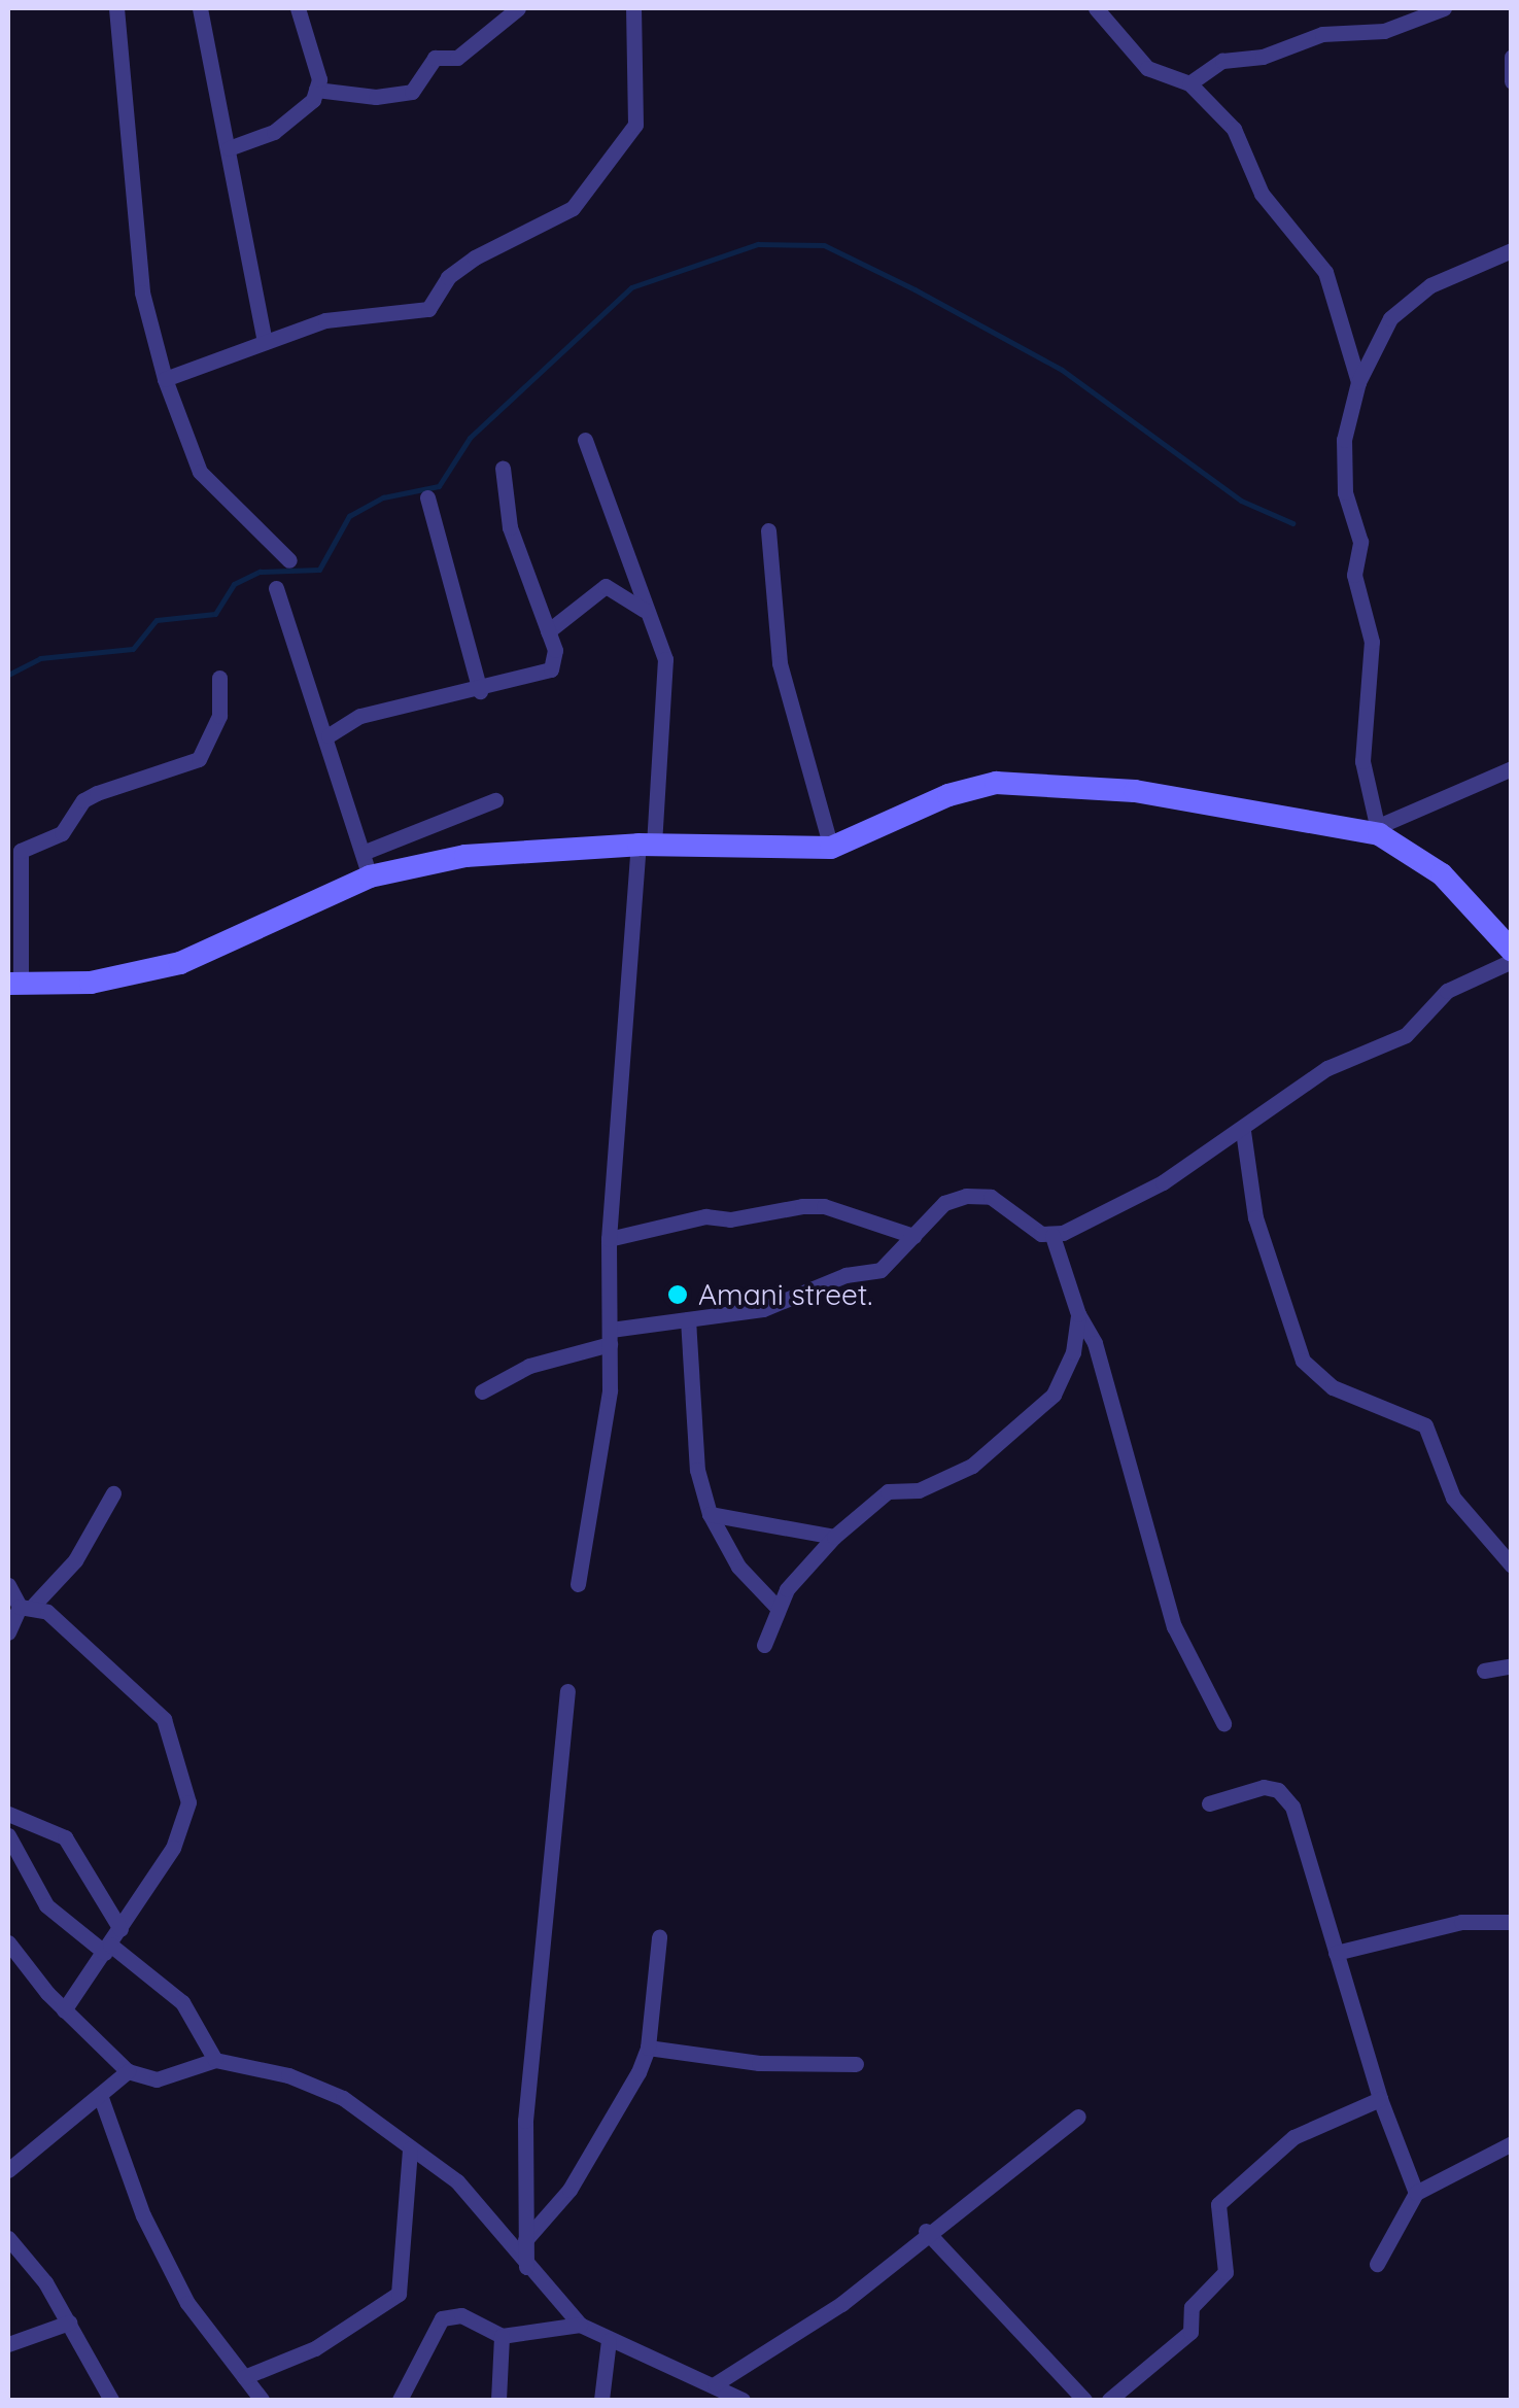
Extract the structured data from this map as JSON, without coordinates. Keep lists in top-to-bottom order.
{
  "places": ["Amani street."]
}
